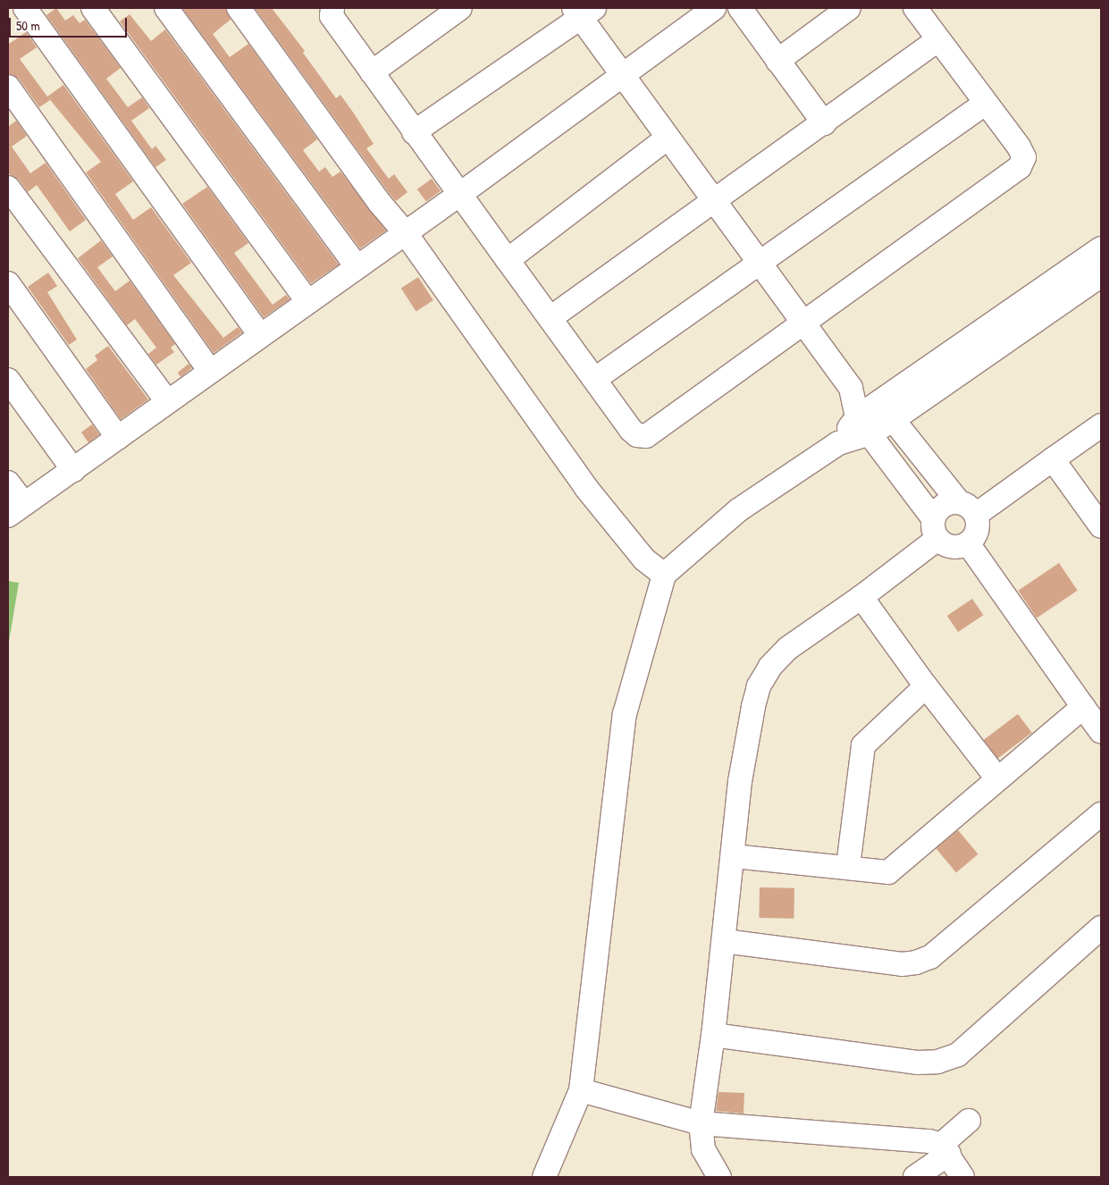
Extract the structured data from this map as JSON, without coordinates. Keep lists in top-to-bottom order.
{
  "scale_bar": "50 m"
}
